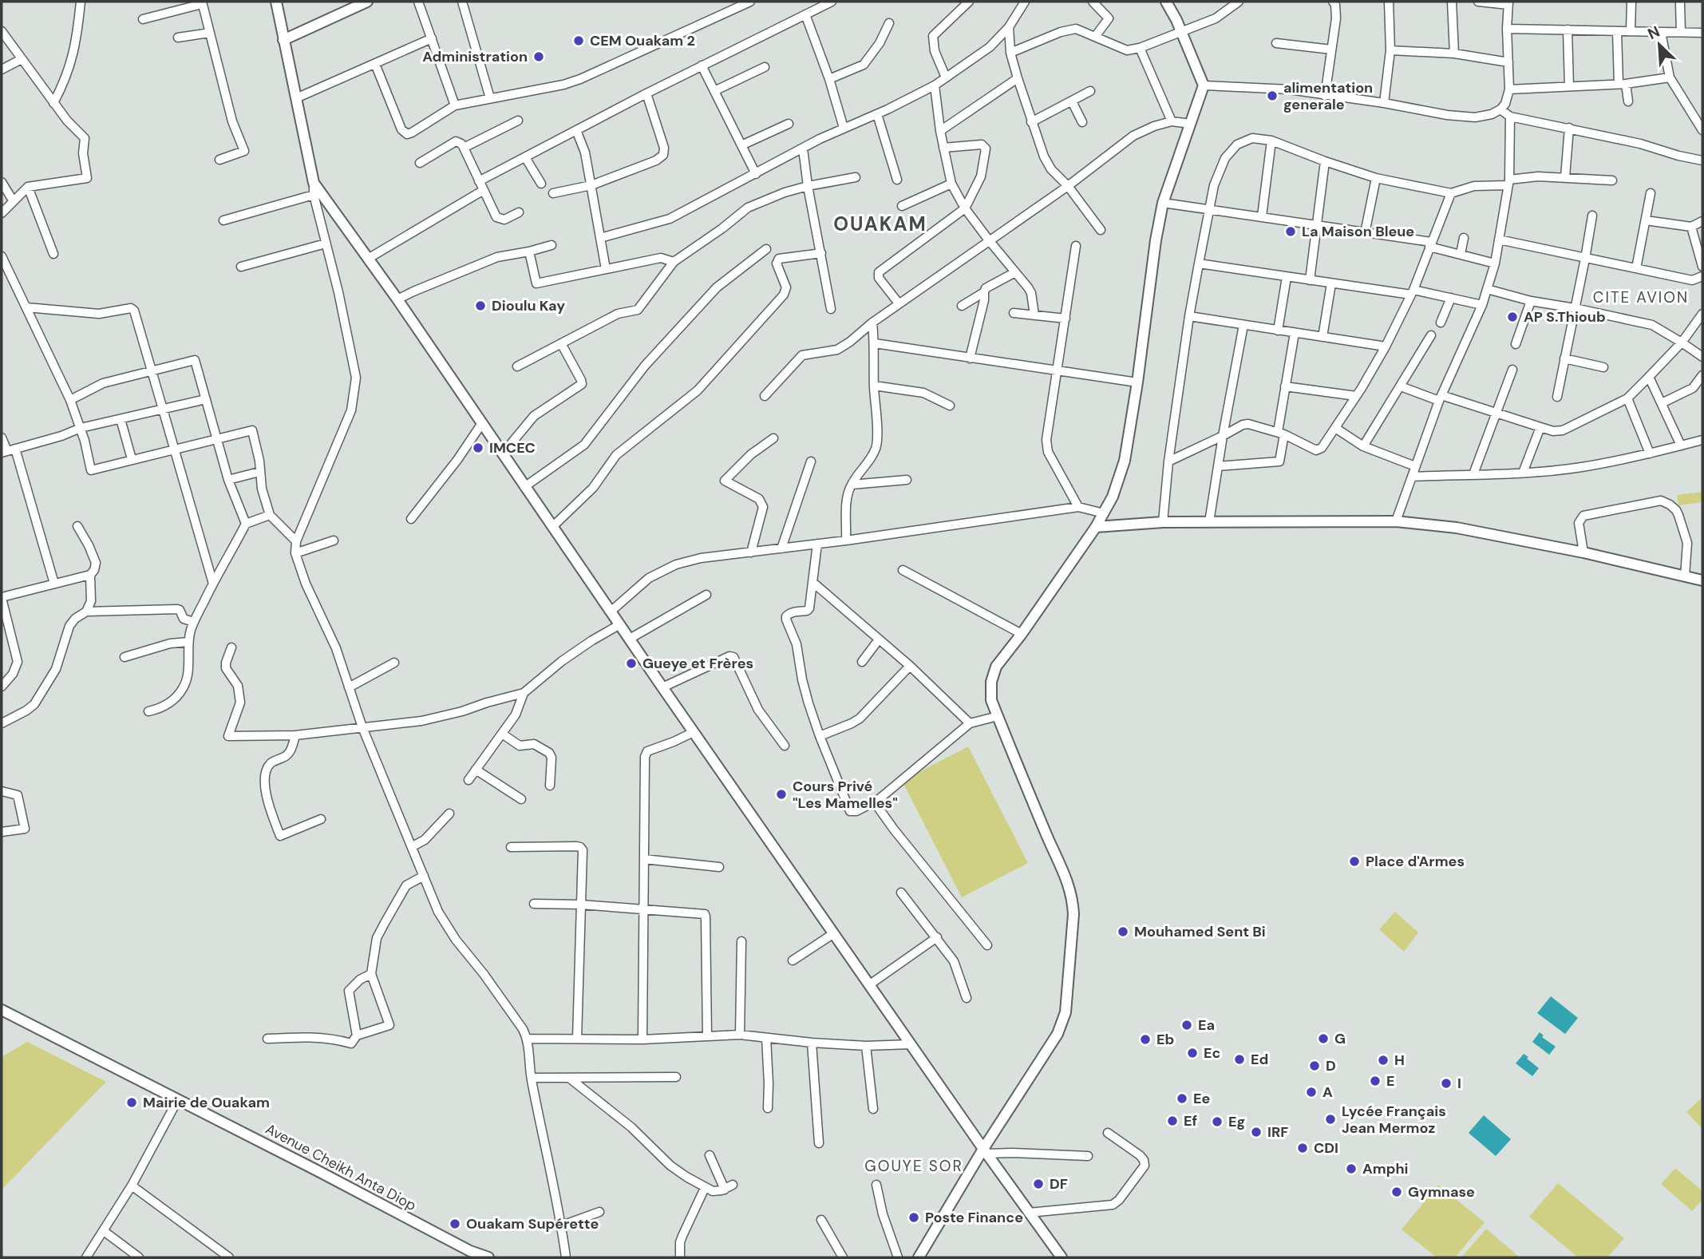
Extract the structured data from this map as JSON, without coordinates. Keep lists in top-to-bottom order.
{
  "streets": {
    "street": ["Avenue Cheikh Anta Diop"]
  },
  "districts": ["OUAKAM", "CITE AVION", "GOUYE SOR"],
  "places": [
    "CEM Ouakam 2",
    "Administration",
    "alimentation generale",
    "La Maison Bleue",
    "Dioulu Kay",
    "AP S.Thioub",
    "IMCEC",
    "Gueye et Frères",
    "Cours Privé \"Les Mamelles\"",
    "Place d'Armes",
    "Mouhamed Sent Bi",
    "Ea",
    "G",
    "Eb",
    "Ec",
    "Ed",
    "H",
    "D",
    "E",
    "I",
    "A",
    "Ee",
    "Mairie de Ouakam",
    "Lycée Français Jean Mermoz",
    "Ef",
    "Eg",
    "IRF",
    "CDI",
    "Amphi",
    "DF",
    "Gymnase",
    "Poste Finance",
    "Ouakam Supérette"
  ],
  "north": "top left"
}
